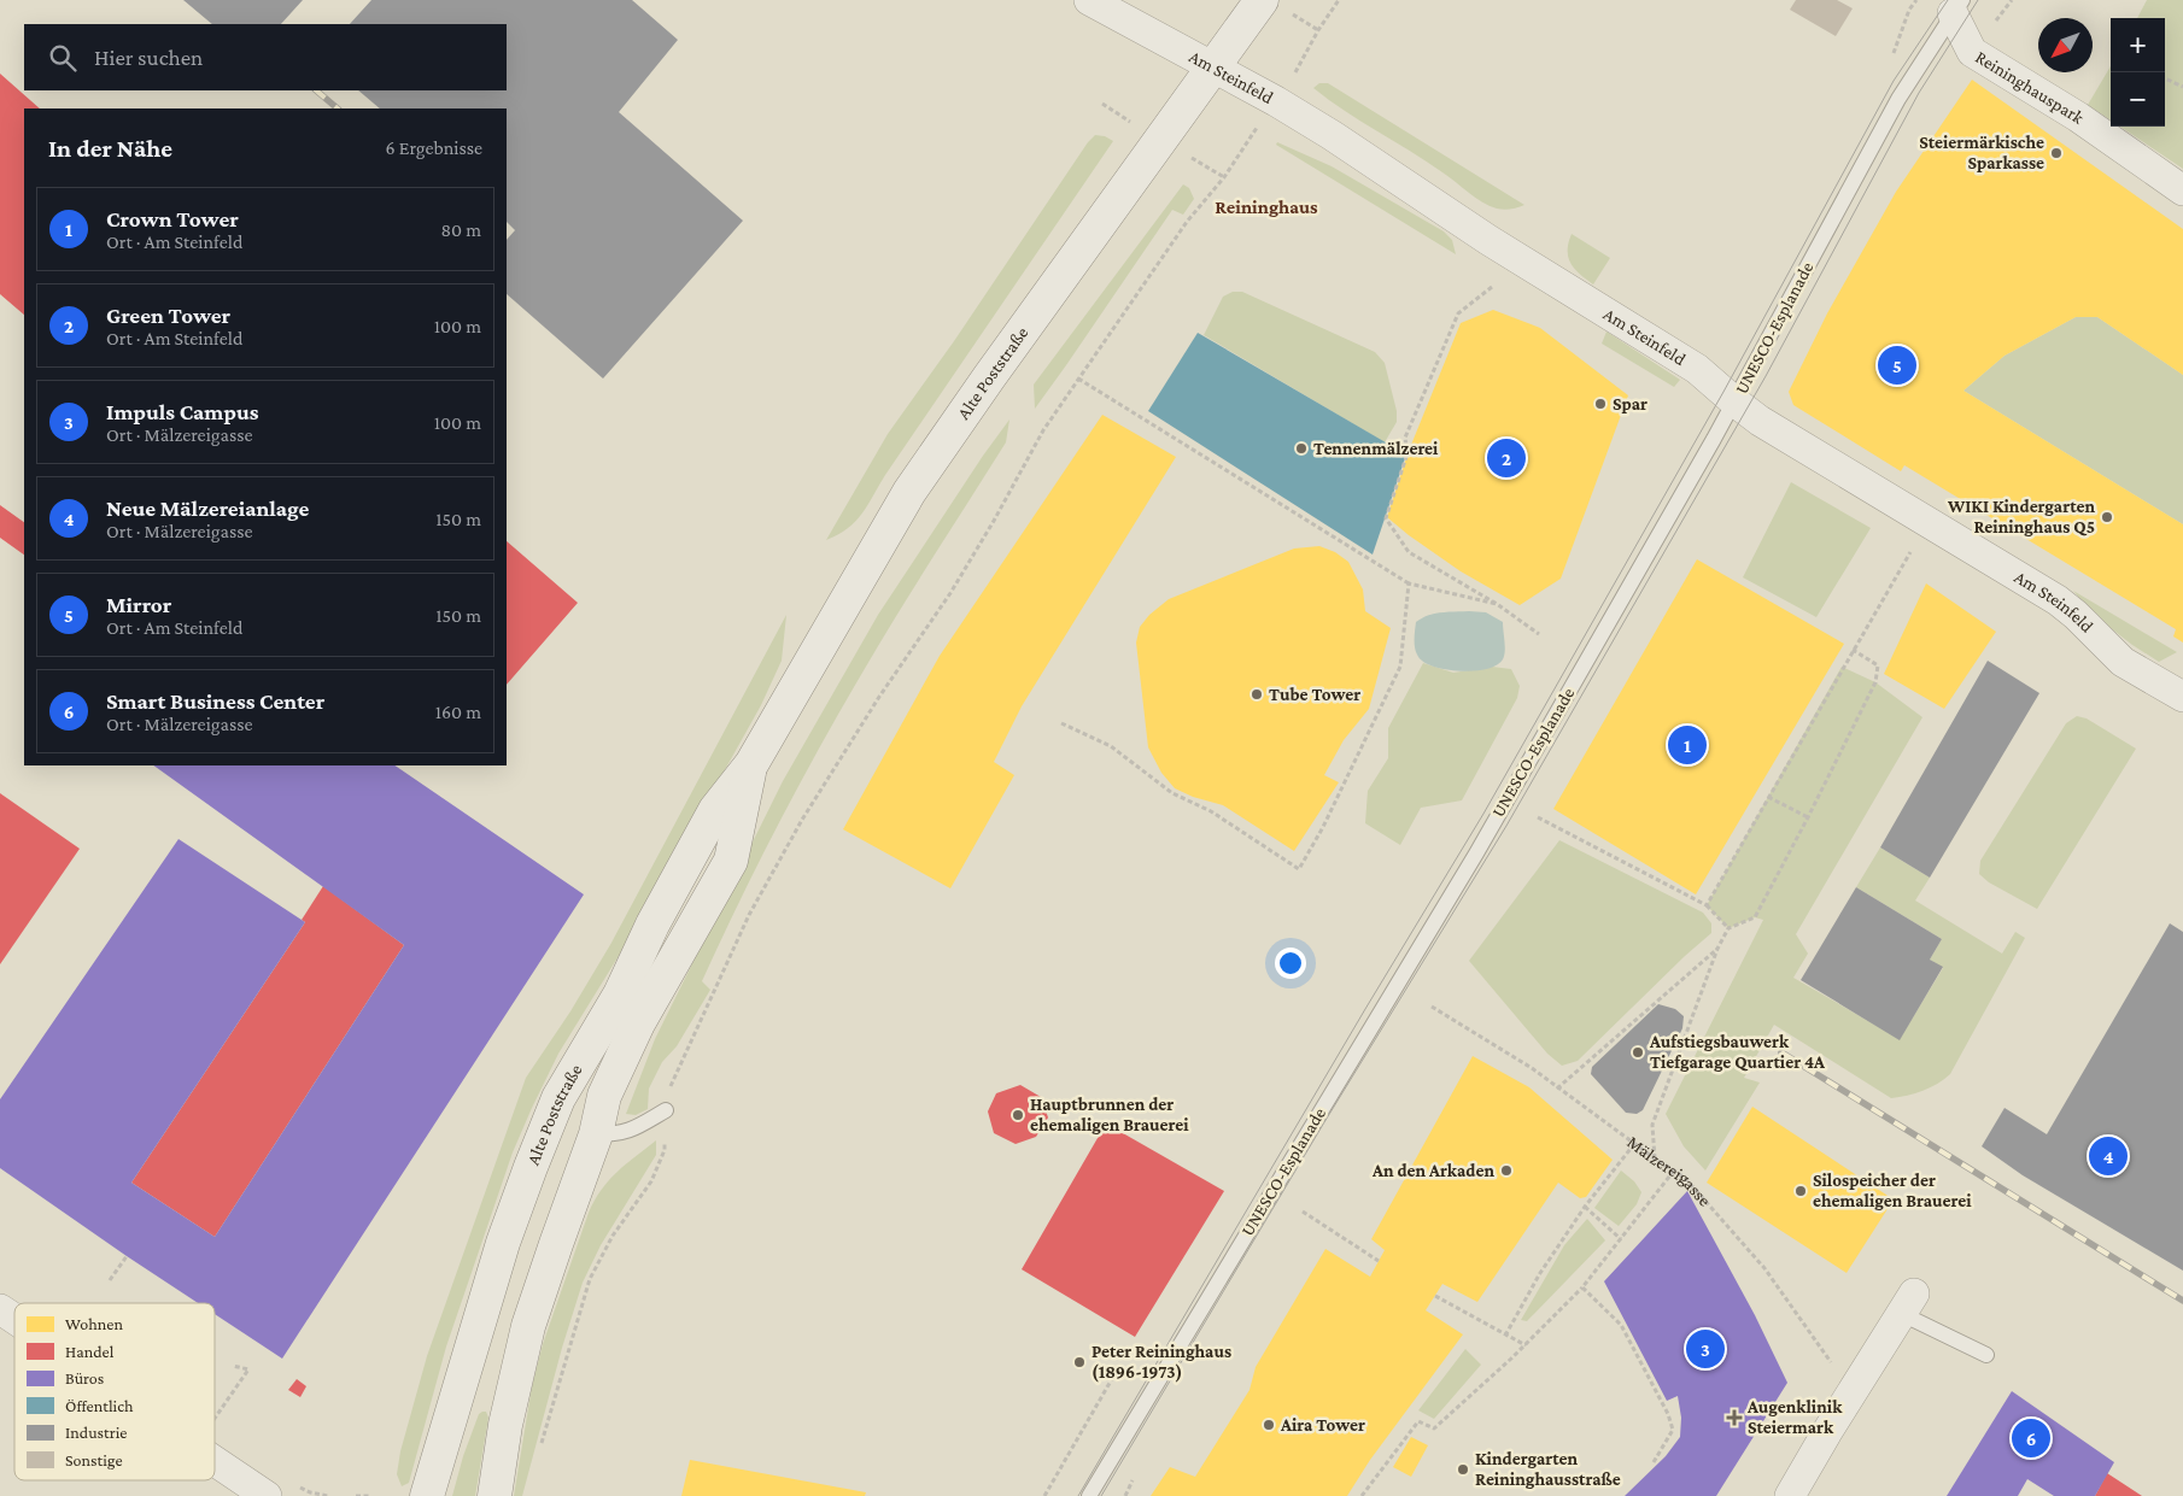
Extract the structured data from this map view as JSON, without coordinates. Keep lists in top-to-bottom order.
{
  "streets": {
    "main road": ["Alte Poststraße"],
    "street": ["Am Steinfeld", "Reininghauspark"],
    "lane": ["UNESCO-Esplanade"],
    "path": ["Mälzereigasse"]
  },
  "crossings": [
    ["Am Steinfeld", "UNESCO-Esplanade"],
    ["Am Steinfeld", "Alte Poststraße"],
    ["Reininghauspark", "UNESCO-Esplanade"]
  ],
  "districts": ["Reininghaus"],
  "places": {
    "other": [
      "Steiermärkische Sparkasse",
      "Spar",
      "Tennenmälzerei",
      "WIKI Kindergarten Reininghaus Q5",
      "Tube Tower",
      "Aufstiegsbauwerk Tiefgarage Quartier 4A",
      "Hauptbrunnen der ehemaligen Brauerei",
      "An den Arkaden",
      "Silospeicher der ehemaligen Brauerei",
      "Peter Reininghaus (1896-1973)",
      "Aira Tower",
      "Kindergarten Reininghausstraße"
    ],
    "health": ["Augenklinik Steiermark"]
  },
  "legend": [
    "Wohnen",
    "Handel",
    "Büros",
    "Öffentlich",
    "Industrie",
    "Sonstige"
  ],
  "north": "bottom left",
  "page": {
    "map_buttons": ["+", "−"],
    "search": "Hier suchen",
    "heading": ["In der Nähe", "6 Ergebnisse"],
    "list": [
      {
        "mark": "1",
        "name": "Crown Tower",
        "note": "Ort · Am Steinfeld",
        "value": "80 m"
      },
      {
        "mark": "2",
        "name": "Green Tower",
        "note": "Ort · Am Steinfeld",
        "value": "100 m"
      },
      {
        "mark": "3",
        "name": "Impuls Campus",
        "note": "Ort · Mälzereigasse",
        "value": "100 m"
      },
      {
        "mark": "4",
        "name": "Neue Mälzereianlage",
        "note": "Ort · Mälzereigasse",
        "value": "150 m"
      },
      {
        "mark": "5",
        "name": "Mirror",
        "note": "Ort · Am Steinfeld",
        "value": "150 m"
      },
      {
        "mark": "6",
        "name": "Smart Business Center",
        "note": "Ort · Mälzereigasse",
        "value": "160 m"
      }
    ],
    "pins": [
      "5",
      "2",
      "1",
      "4",
      "3",
      "6"
    ]
  }
}
